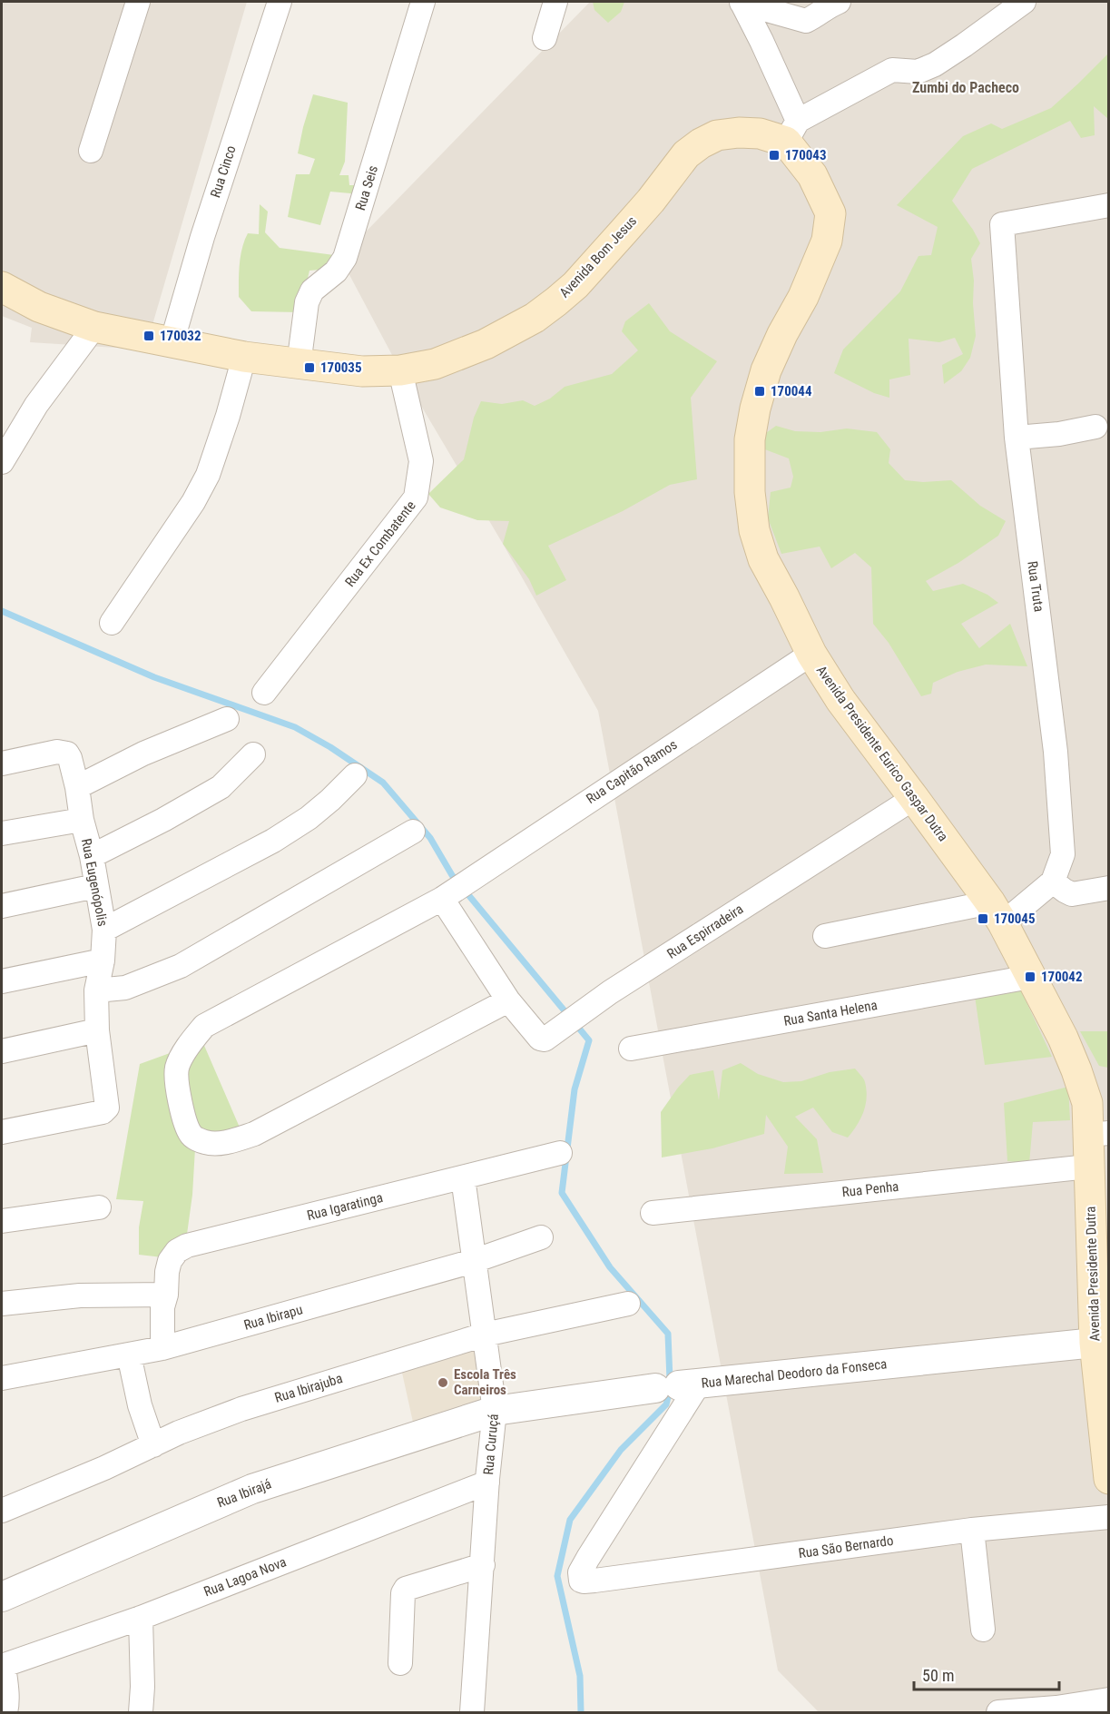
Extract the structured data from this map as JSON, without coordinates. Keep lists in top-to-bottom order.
{
  "streets": {
    "main road": ["Avenida Bom Jesus", "Avenida Presidente Eurico Gaspar Dutra", "Avenida Presidente Dutra"],
    "street": [
      "Rua Cinco",
      "Rua Seis",
      "Rua Ex Combatente",
      "Rua Truta",
      "Rua Capitão Ramos",
      "Rua Eugenópolis",
      "Rua Espirradeira",
      "Rua Santa Helena",
      "Rua Penha",
      "Rua Igaratinga",
      "Rua Ibirapu",
      "Rua Marechal Deodoro da Fonseca",
      "Rua Ibirajuba",
      "Rua Curuçá",
      "Rua Ibirajá",
      "Rua São Bernardo",
      "Rua Lagoa Nova"
    ]
  },
  "crossings": [
    ["Rua Cinco", "Avenida Bom Jesus"],
    ["Rua Seis", "Avenida Bom Jesus"],
    ["Avenida Bom Jesus", "Rua Ex Combatente"],
    ["Avenida Bom Jesus", "Avenida Presidente Eurico Gaspar Dutra"],
    ["Rua Truta", "Avenida Presidente Eurico Gaspar Dutra"],
    ["Avenida Presidente Eurico Gaspar Dutra", "Rua Capitão Ramos"],
    ["Avenida Presidente Eurico Gaspar Dutra", "Rua Espirradeira"],
    ["Avenida Presidente Eurico Gaspar Dutra", "Rua Santa Helena"],
    ["Avenida Presidente Eurico Gaspar Dutra", "Rua Penha"],
    ["Avenida Presidente Eurico Gaspar Dutra", "Avenida Presidente Dutra"],
    ["Rua Capitão Ramos", "Rua Espirradeira"],
    ["Rua Penha", "Avenida Presidente Dutra"],
    ["Rua Igaratinga", "Rua Ibirapu"],
    ["Rua Igaratinga", "Rua Curuçá"],
    ["Avenida Presidente Dutra", "Rua Marechal Deodoro da Fonseca"],
    ["Rua Ibirapu", "Rua Curuçá"],
    ["Rua Marechal Deodoro da Fonseca", "Rua Curuçá"],
    ["Rua Marechal Deodoro da Fonseca", "Rua Ibirajá"],
    ["Rua Marechal Deodoro da Fonseca", "Rua São Bernardo"],
    ["Rua Ibirajuba", "Rua Curuçá"],
    ["Rua Curuçá", "Rua Ibirajá"],
    ["Rua Curuçá", "Rua Lagoa Nova"]
  ],
  "districts": ["Zumbi do Pacheco"],
  "places": {
    "transit": [
      "170043",
      "170032",
      "170035",
      "170044",
      "170045",
      "170042"
    ],
    "other": ["Escola Três Carneiros"]
  },
  "scale_bar": "50 m"
}
